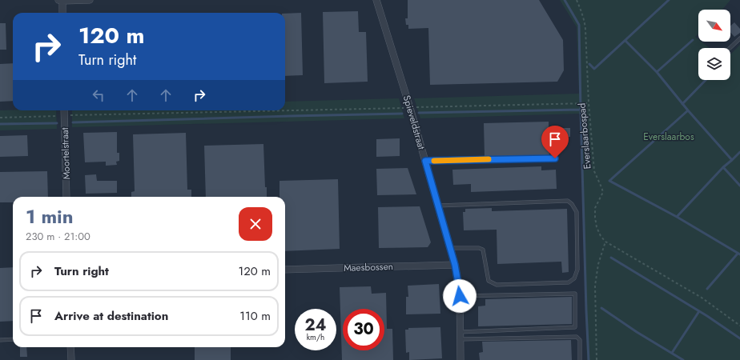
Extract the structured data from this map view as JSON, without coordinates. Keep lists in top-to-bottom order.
{
  "streets": {
    "street": ["Spieveldstraat", "Moortelstraat", "Maesbossen"],
    "path": ["Everslaarbospad"]
  },
  "crossings": [
    ["Spieveldstraat", "Maesbossen"]
  ],
  "parks": ["Everslaarbos"],
  "north": "bottom right",
  "page": {
    "turn": ["120 m", "Turn right"],
    "heading": ["1 min", "230 m · 21:00"],
    "list": [
      {
        "name": "Turn right",
        "value": "120 m"
      },
      {
        "name": "Arrive at destination",
        "value": "110 m"
      }
    ],
    "speed": "24 km/h",
    "limit": "30"
  }
}
